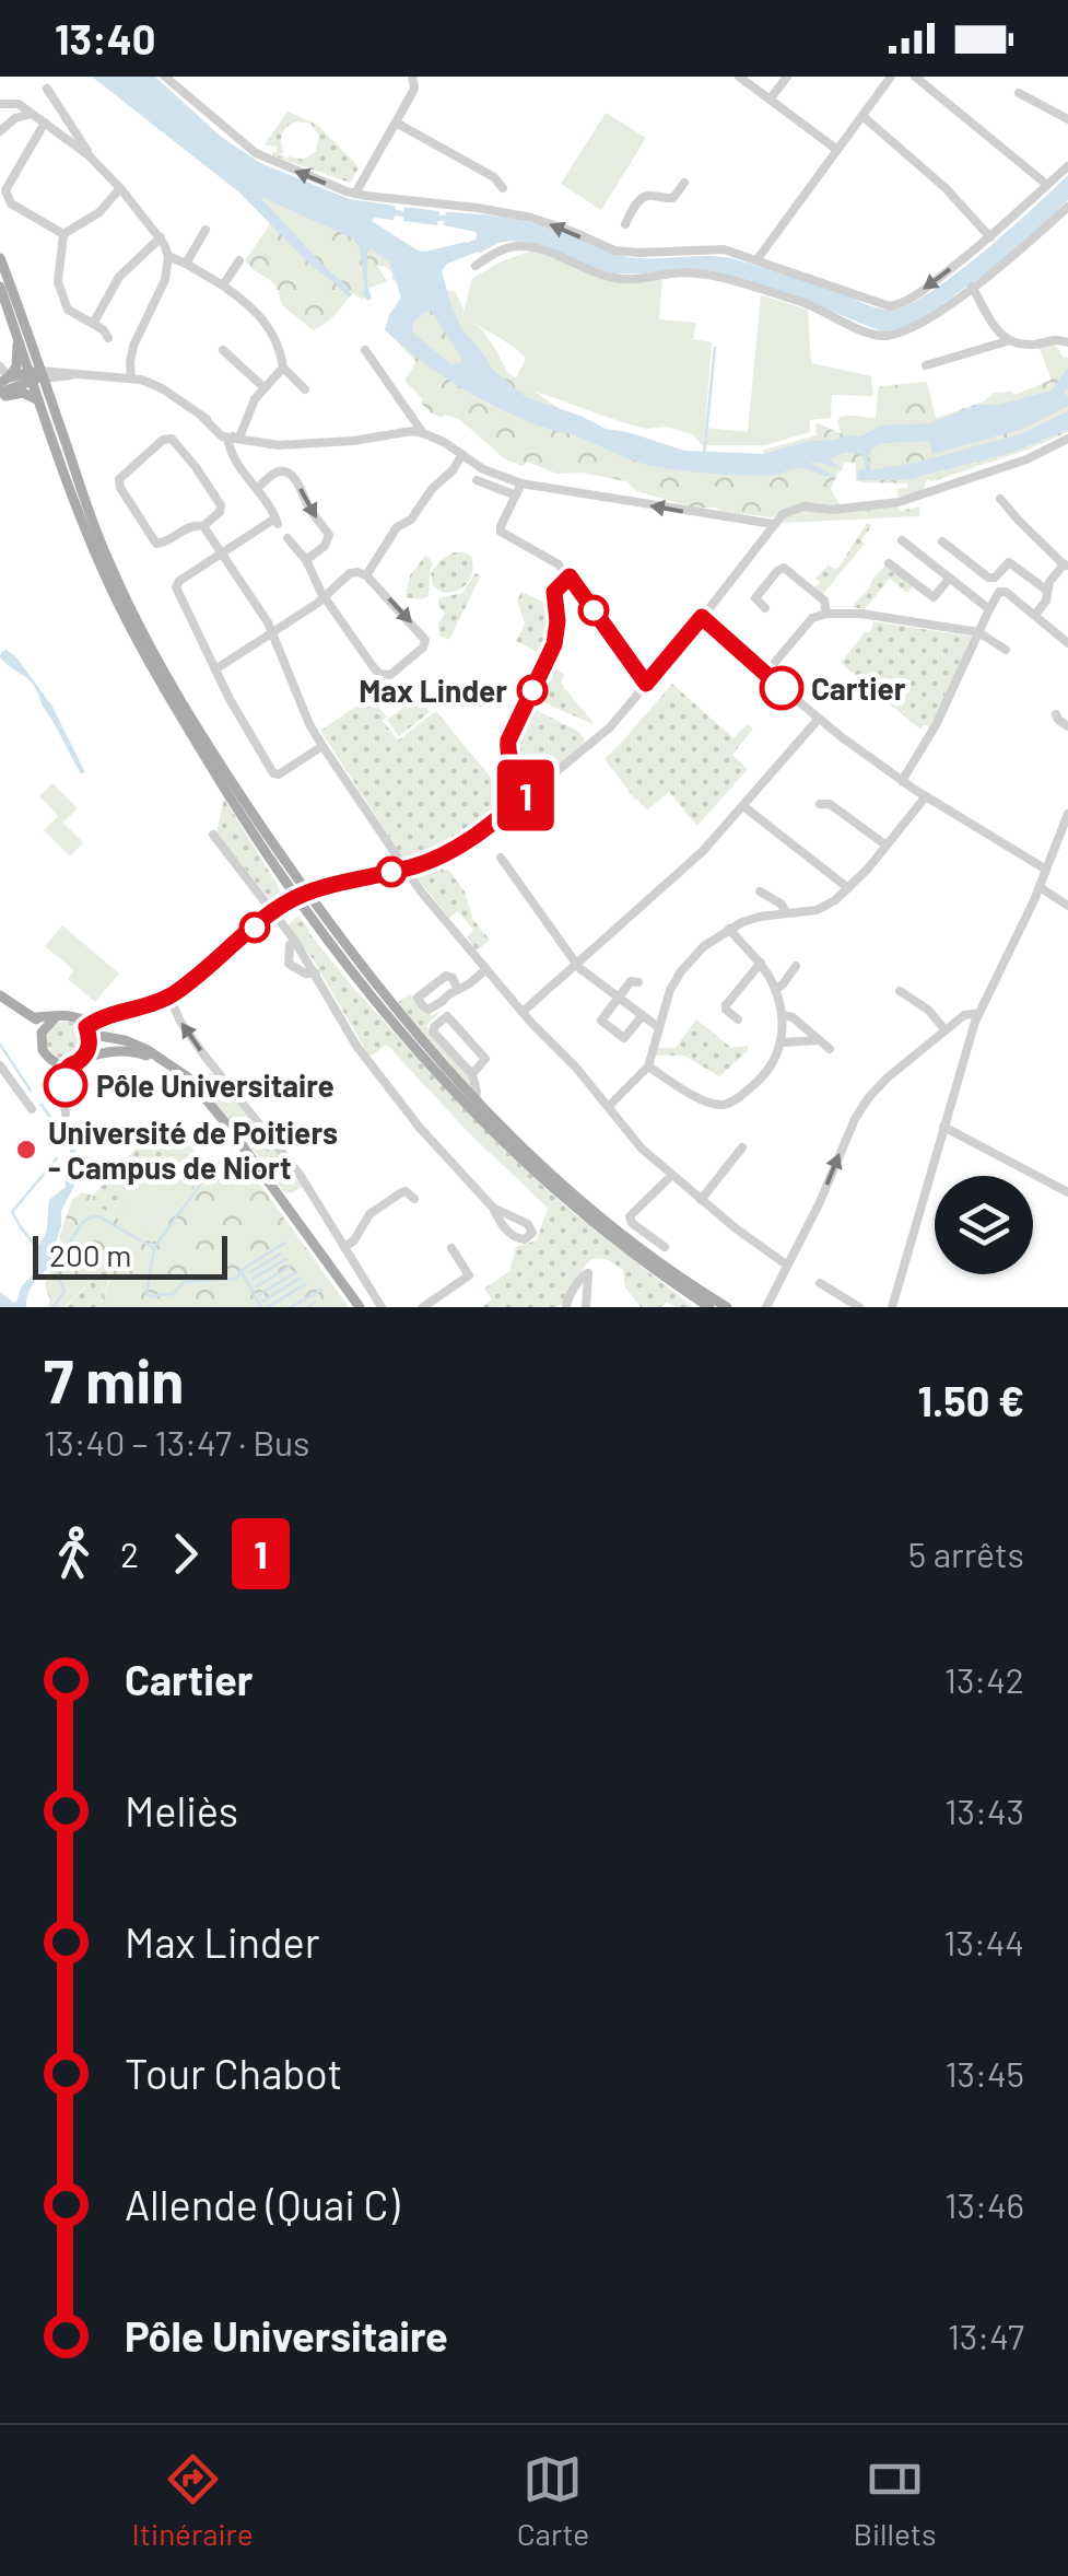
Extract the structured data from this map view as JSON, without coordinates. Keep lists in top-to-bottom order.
{
  "places": [
    "Cartier",
    "Max Linder",
    "Pôle Universitaire",
    "Université de Poitiers - Campus de Niort"
  ],
  "lines": ["bus line 1"],
  "scale_bar": "200 m",
  "page": {
    "status": "13:40",
    "on_map": "1",
    "scale": "200 m",
    "heading": ["7 min", "13:40 – 13:47 · Bus", "1.50 €"],
    "legs": ["2", "1", "5 arrêts"],
    "list": [
      {
        "name": "Cartier",
        "value": "13:42"
      },
      {
        "name": "Meliès",
        "value": "13:43"
      },
      {
        "name": "Max Linder",
        "value": "13:44"
      },
      {
        "name": "Tour Chabot",
        "value": "13:45"
      },
      {
        "name": "Allende (Quai C)",
        "value": "13:46"
      },
      {
        "name": "Pôle Universitaire",
        "value": "13:47"
      }
    ],
    "tabs": ["Itinéraire", "Carte", "Billets"]
  }
}
